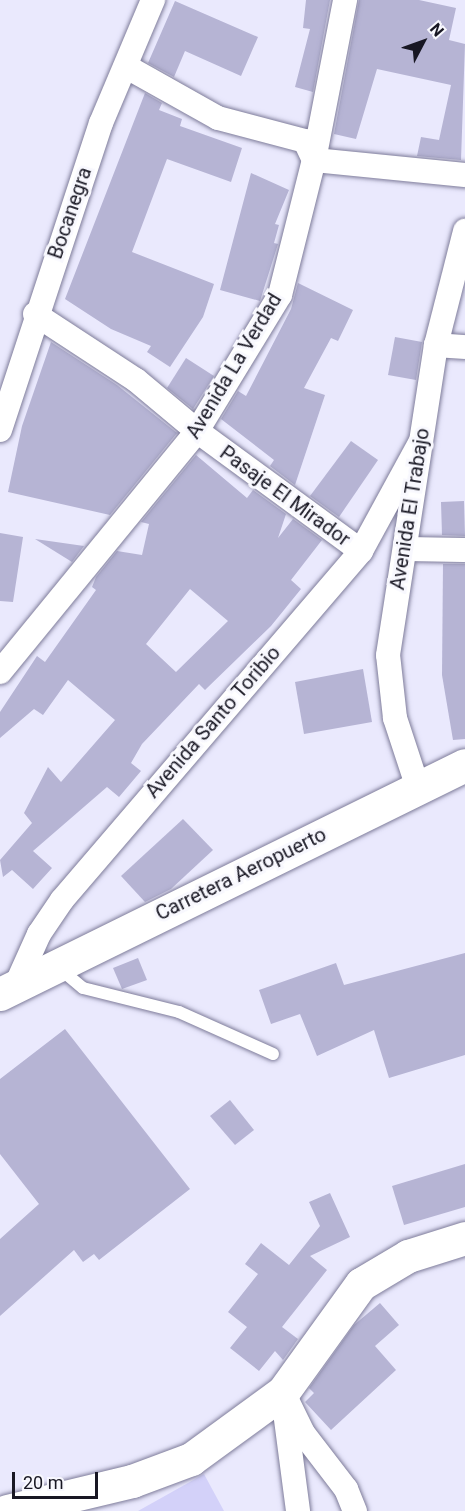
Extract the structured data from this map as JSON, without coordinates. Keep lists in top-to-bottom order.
{
  "streets": {
    "main road": ["Carretera Aeropuerto"],
    "street": [
      "Bocanegra",
      "Avenida La Verdad",
      "Pasaje El Mirador",
      "Avenida El Trabajo",
      "Avenida Santo Toribio"
    ]
  },
  "crossings": [
    ["Bocanegra", "Pasaje El Mirador"],
    ["Avenida La Verdad", "Pasaje El Mirador"],
    ["Pasaje El Mirador", "Avenida Santo Toribio"],
    ["Avenida El Trabajo", "Avenida Santo Toribio"],
    ["Avenida El Trabajo", "Carretera Aeropuerto"],
    ["Avenida Santo Toribio", "Carretera Aeropuerto"]
  ],
  "scale_bar": "20 m",
  "north": "top right"
}
